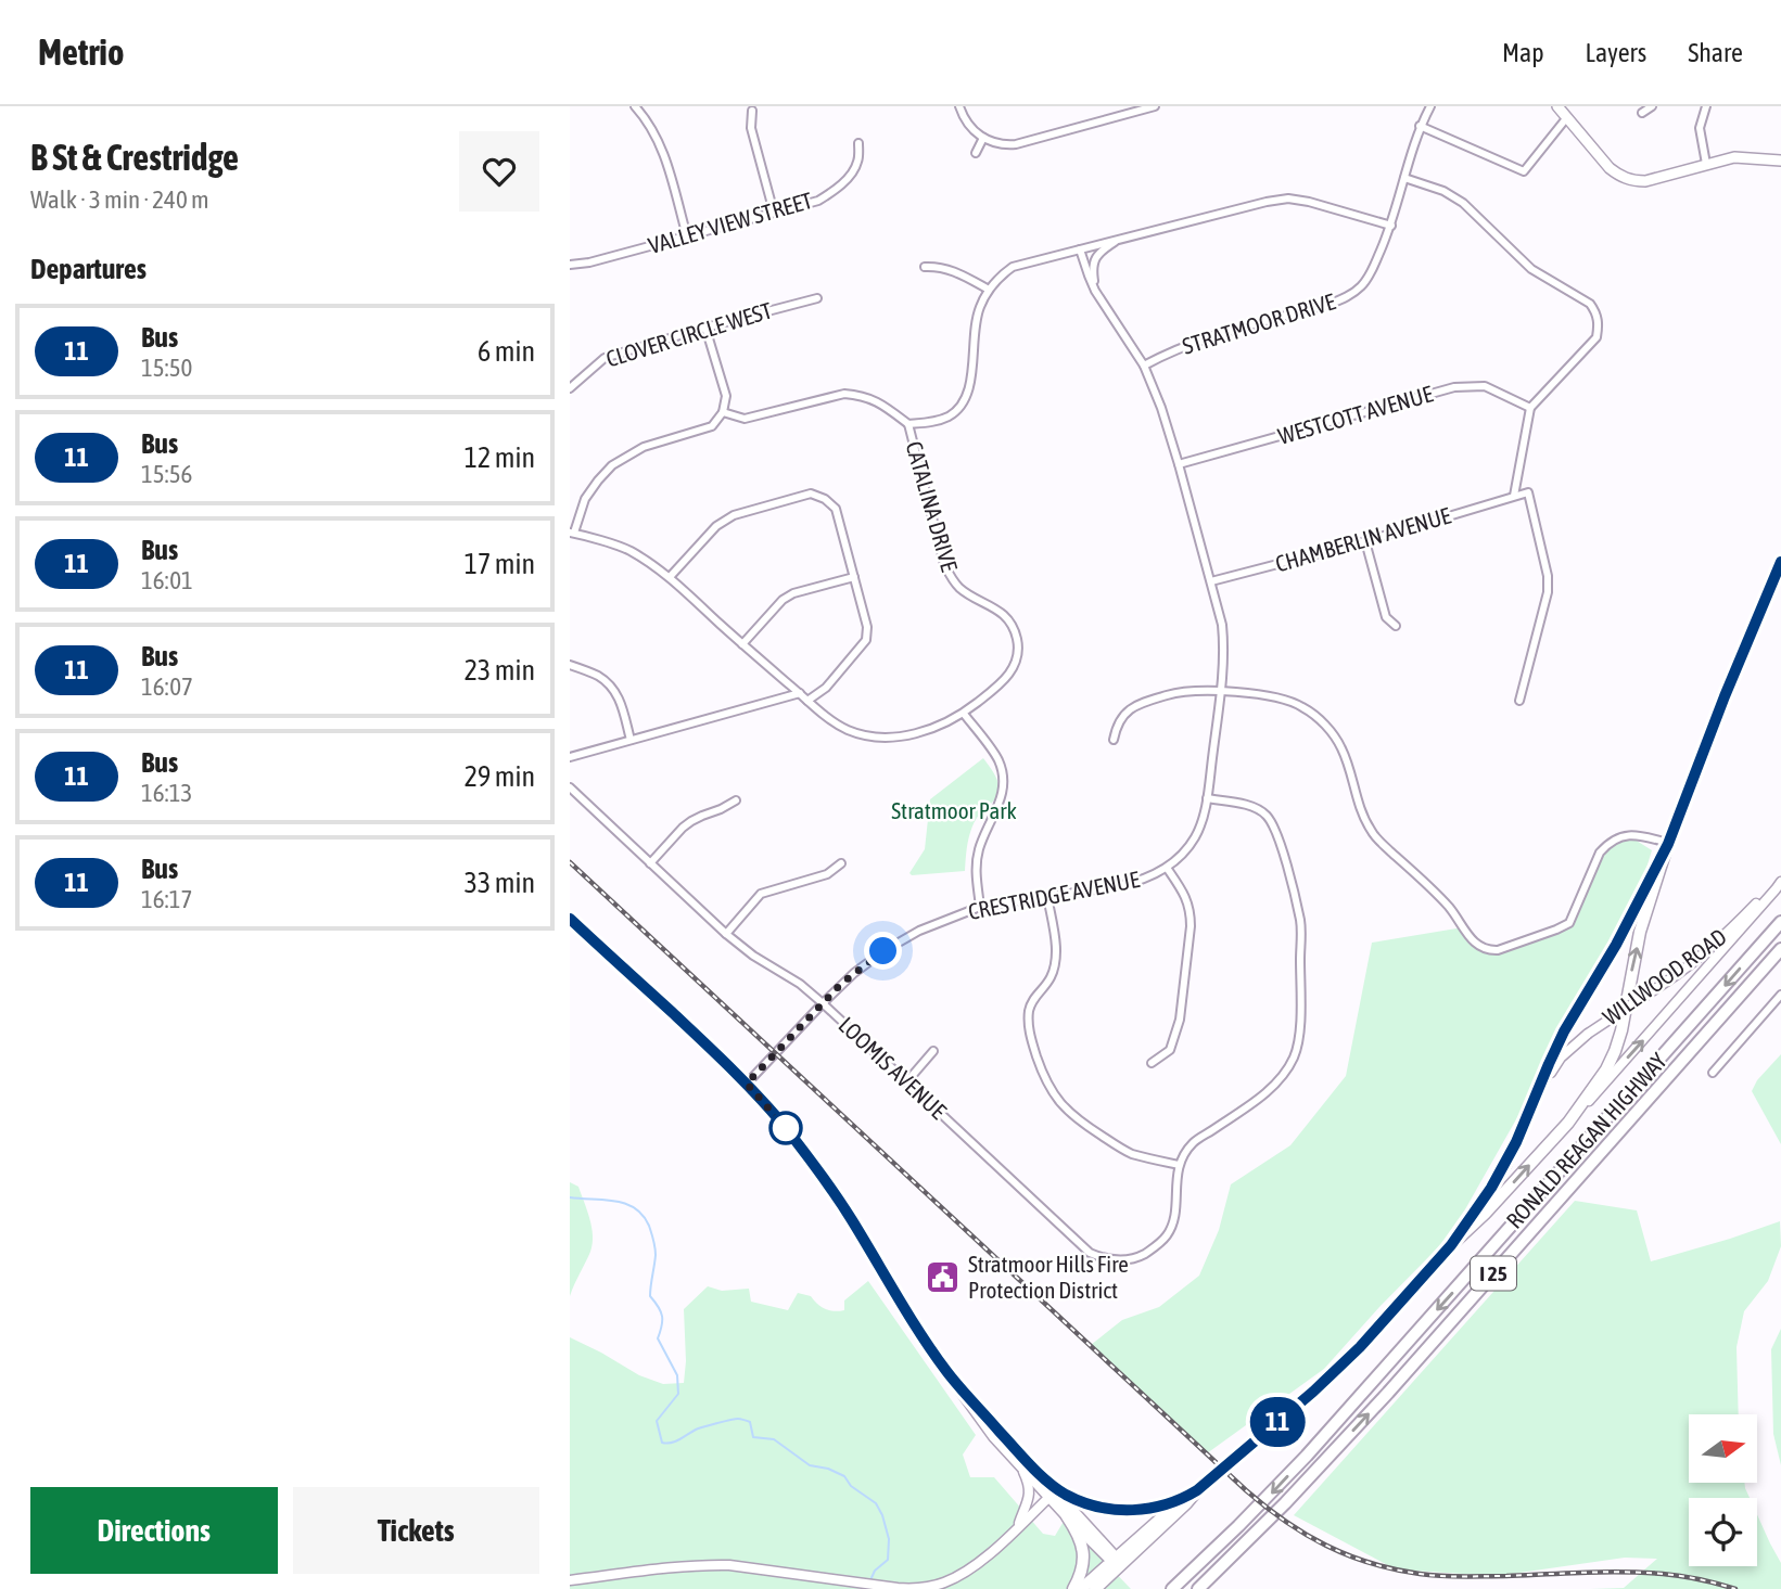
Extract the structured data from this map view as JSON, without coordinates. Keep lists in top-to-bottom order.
{
  "streets": {
    "highway": ["RONALD REAGAN HIGHWAY", "I 25"],
    "street": [
      "VALLEY VIEW STREET",
      "STRATMOOR DRIVE",
      "CLOVER CIRCLE WEST",
      "WESTCOTT AVENUE",
      "CATALINA DRIVE",
      "CHAMBERLIN AVENUE",
      "CRESTRIDGE AVENUE",
      "WILLWOOD ROAD",
      "LOOMIS AVENUE"
    ]
  },
  "crossings": [
    ["STRATMOOR DRIVE", "CRESTRIDGE AVENUE"],
    ["WESTCOTT AVENUE", "CRESTRIDGE AVENUE"],
    ["CATALINA DRIVE", "CRESTRIDGE AVENUE"],
    ["CHAMBERLIN AVENUE", "CRESTRIDGE AVENUE"],
    ["CRESTRIDGE AVENUE", "LOOMIS AVENUE"]
  ],
  "parks": ["Stratmoor Park"],
  "places": {
    "public building": ["Stratmoor Hills Fire Protection District"]
  },
  "lines": ["bus line 11"],
  "north": "right",
  "page": {
    "header": "Metrio",
    "nav": ["Map", "Layers", "Share"],
    "heading": [
      ["B St & Crestridge", "Walk · 3 min · 240 m"],
      "Departures"
    ],
    "on_map": "11",
    "list": [
      {
        "mark": "11",
        "name": "Bus",
        "note": "15:50",
        "value": "6 min"
      },
      {
        "mark": "11",
        "name": "Bus",
        "note": "15:56",
        "value": "12 min"
      },
      {
        "mark": "11",
        "name": "Bus",
        "note": "16:01",
        "value": "17 min"
      },
      {
        "mark": "11",
        "name": "Bus",
        "note": "16:07",
        "value": "23 min"
      },
      {
        "mark": "11",
        "name": "Bus",
        "note": "16:13",
        "value": "29 min"
      },
      {
        "mark": "11",
        "name": "Bus",
        "note": "16:17",
        "value": "33 min"
      }
    ],
    "buttons": ["Directions", "Tickets"]
  }
}
